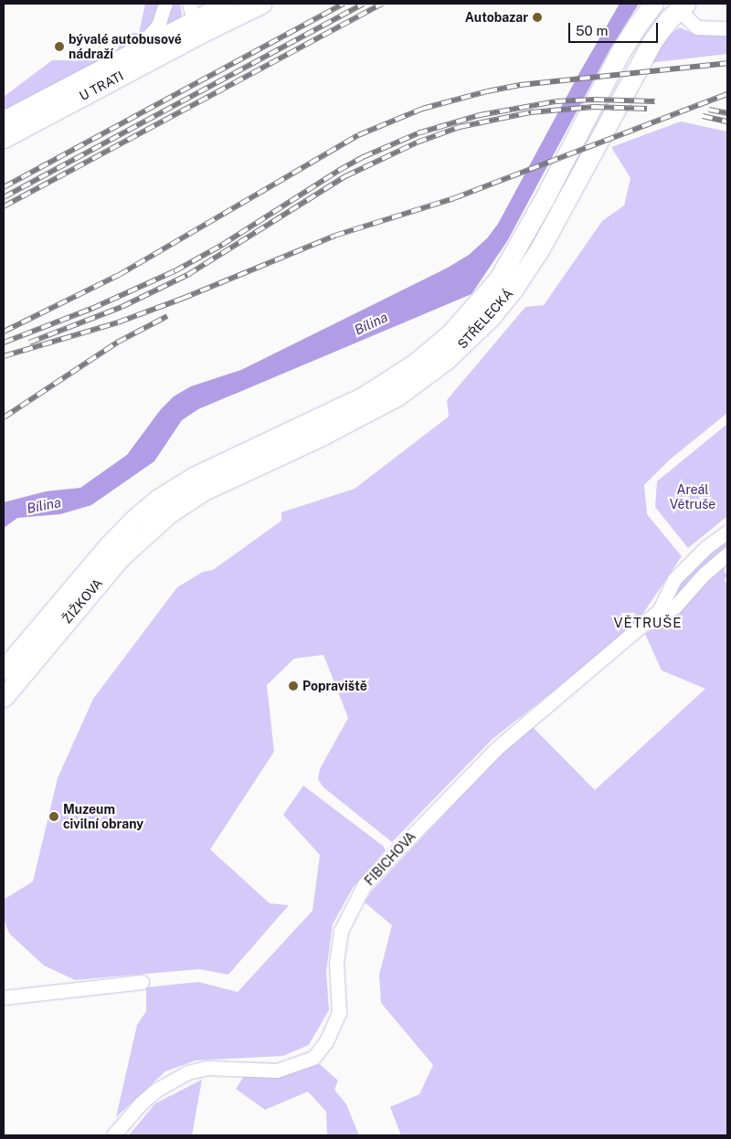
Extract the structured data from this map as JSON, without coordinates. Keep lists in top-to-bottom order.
{
  "streets": {
    "main road": ["U TRATI", "STŘELECKÁ", "ŽIŽKOVA"],
    "street": ["FIBICHOVA"]
  },
  "crossings": [
    ["STŘELECKÁ", "ŽIŽKOVA"]
  ],
  "districts": ["VĚTRUŠE"],
  "water": ["Bílina"],
  "parks": ["Areál Větruše"],
  "places": [
    "Autobazar",
    "bývalé autobusové nádraží",
    "Popraviště",
    "Muzeum civilní obrany"
  ],
  "scale_bar": "50 m"
}
